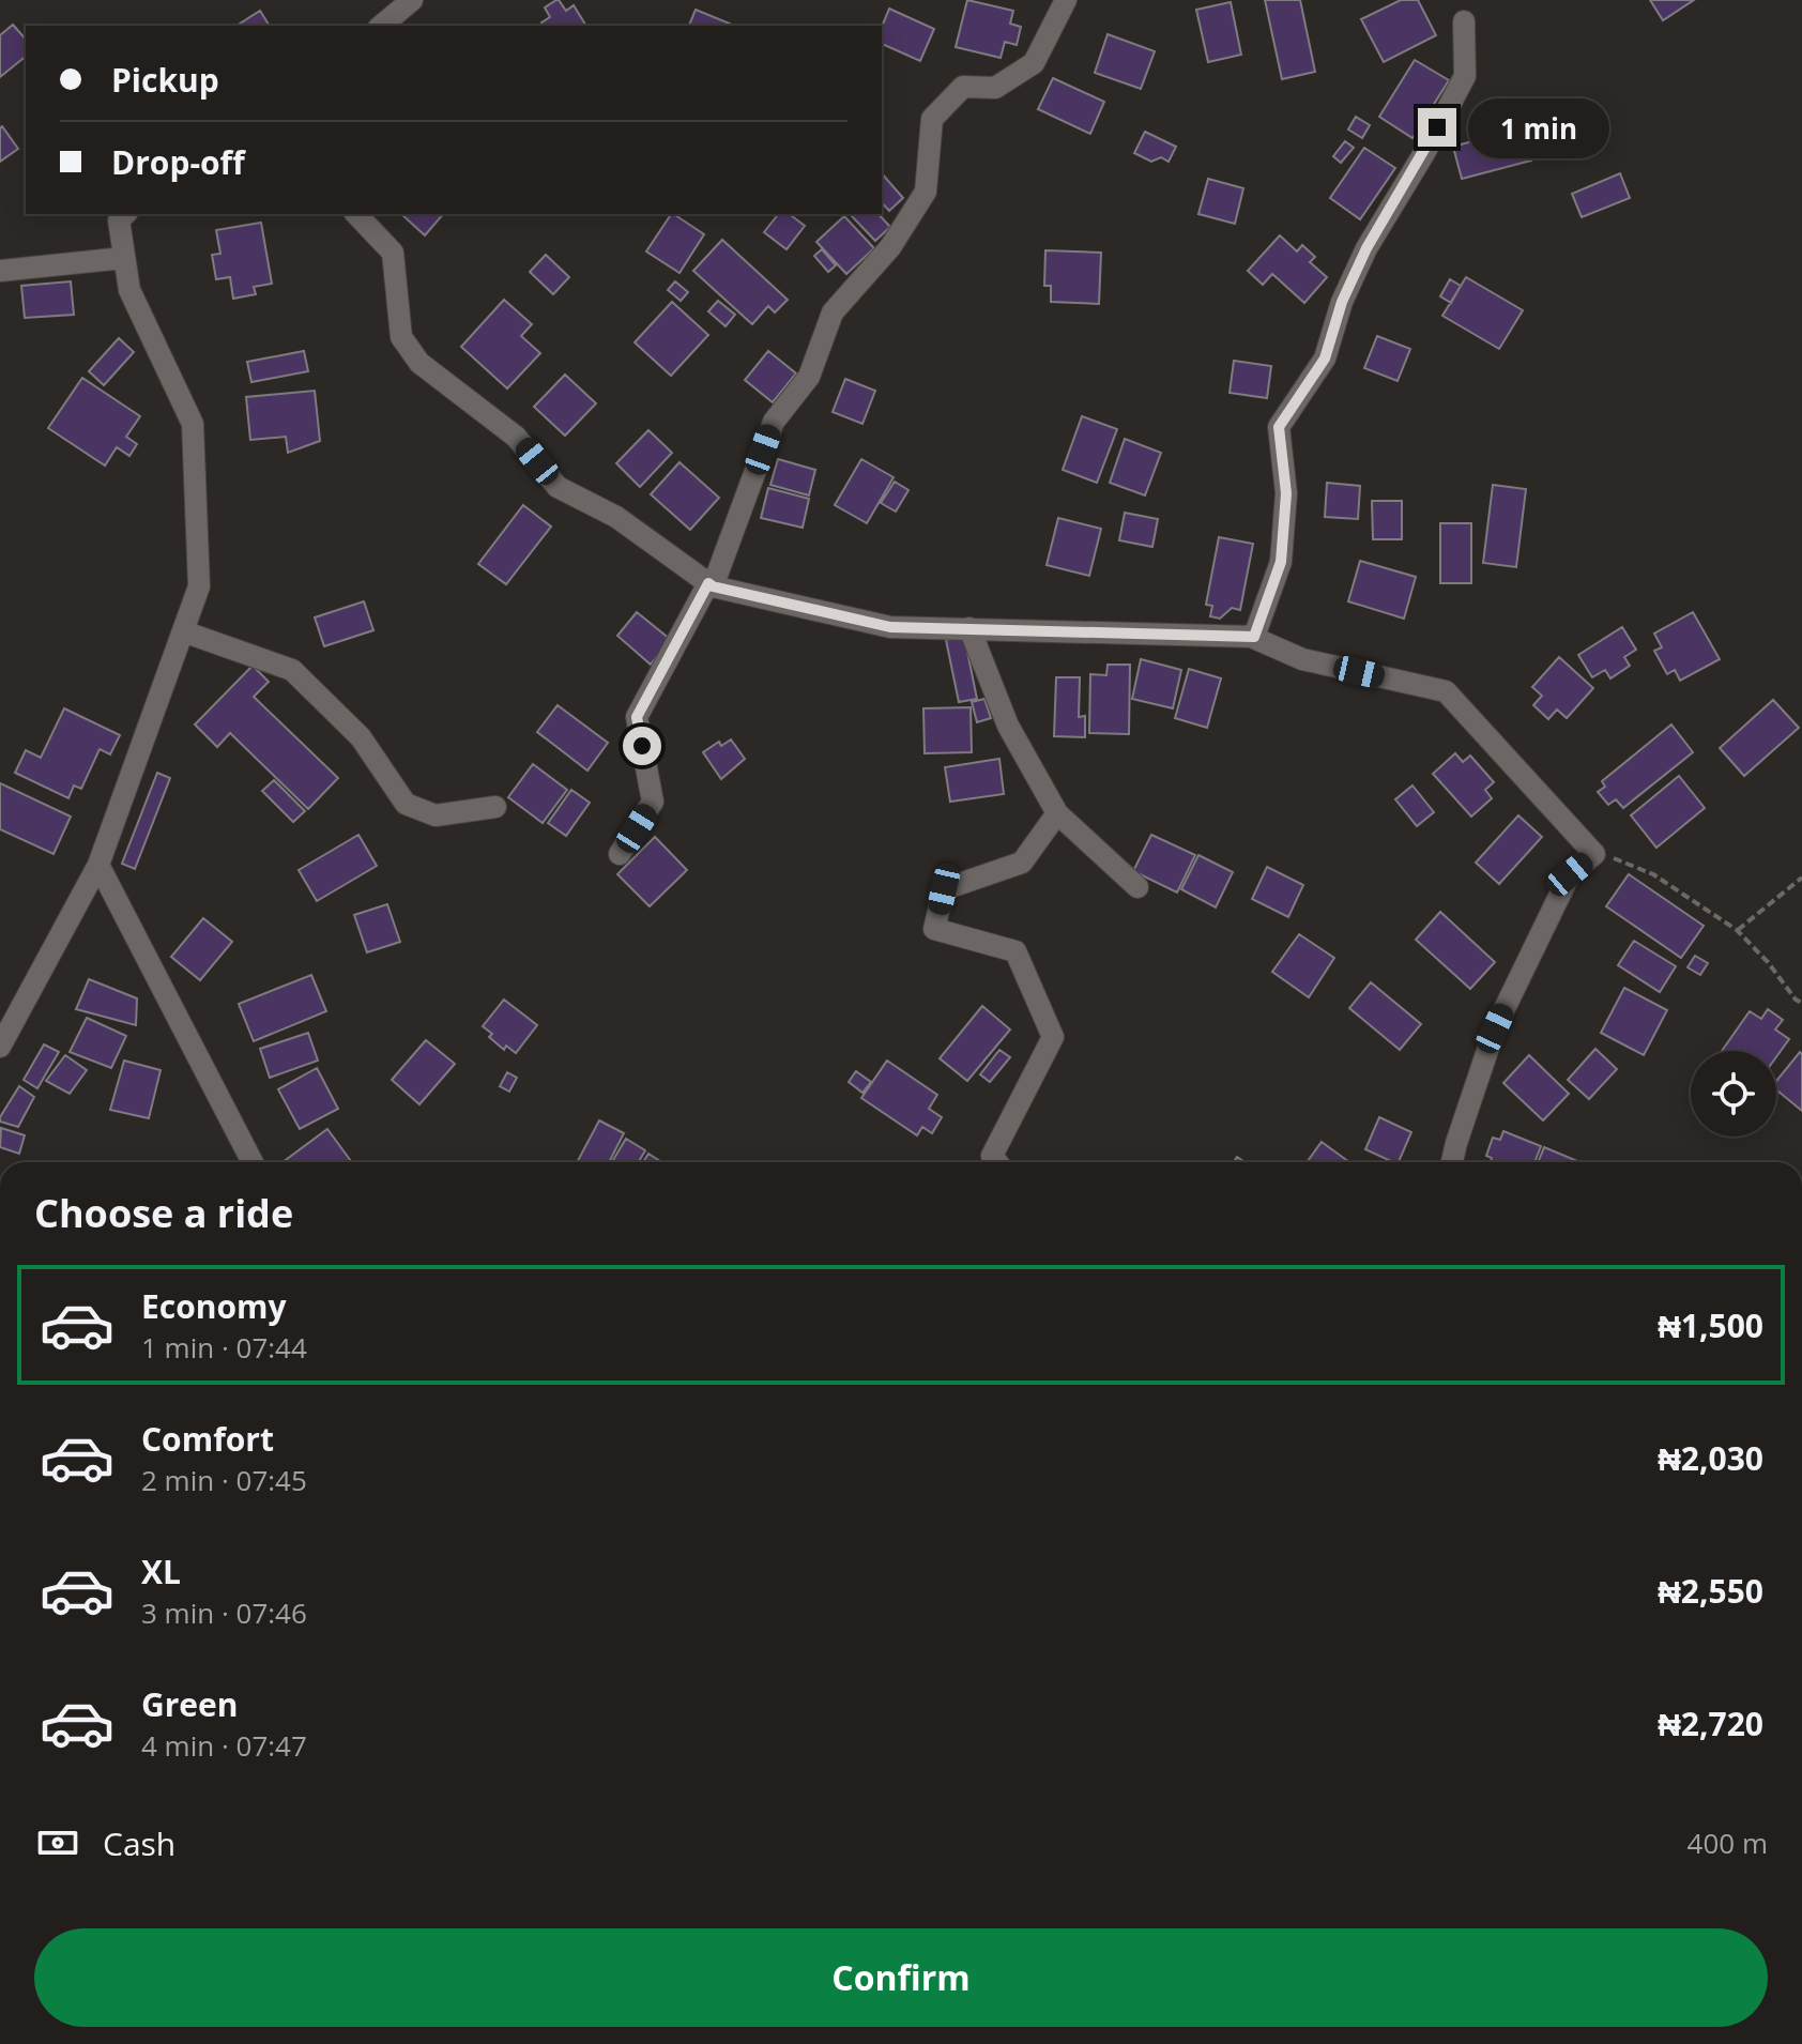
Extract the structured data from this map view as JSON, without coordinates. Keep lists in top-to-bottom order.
{
  "page": {
    "banner": ["Pickup", "Drop-off"],
    "bubble": "1 min",
    "heading": "Choose a ride",
    "list": [
      {
        "name": "Economy",
        "note": "1 min · 07:44",
        "value": "₦1,500"
      },
      {
        "name": "Comfort",
        "note": "2 min · 07:45",
        "value": "₦2,030"
      },
      {
        "name": "XL",
        "note": "3 min · 07:46",
        "value": "₦2,550"
      },
      {
        "name": "Green",
        "note": "4 min · 07:47",
        "value": "₦2,720"
      }
    ],
    "pay": ["Cash", "400 m"],
    "buttons": "Confirm"
  }
}
